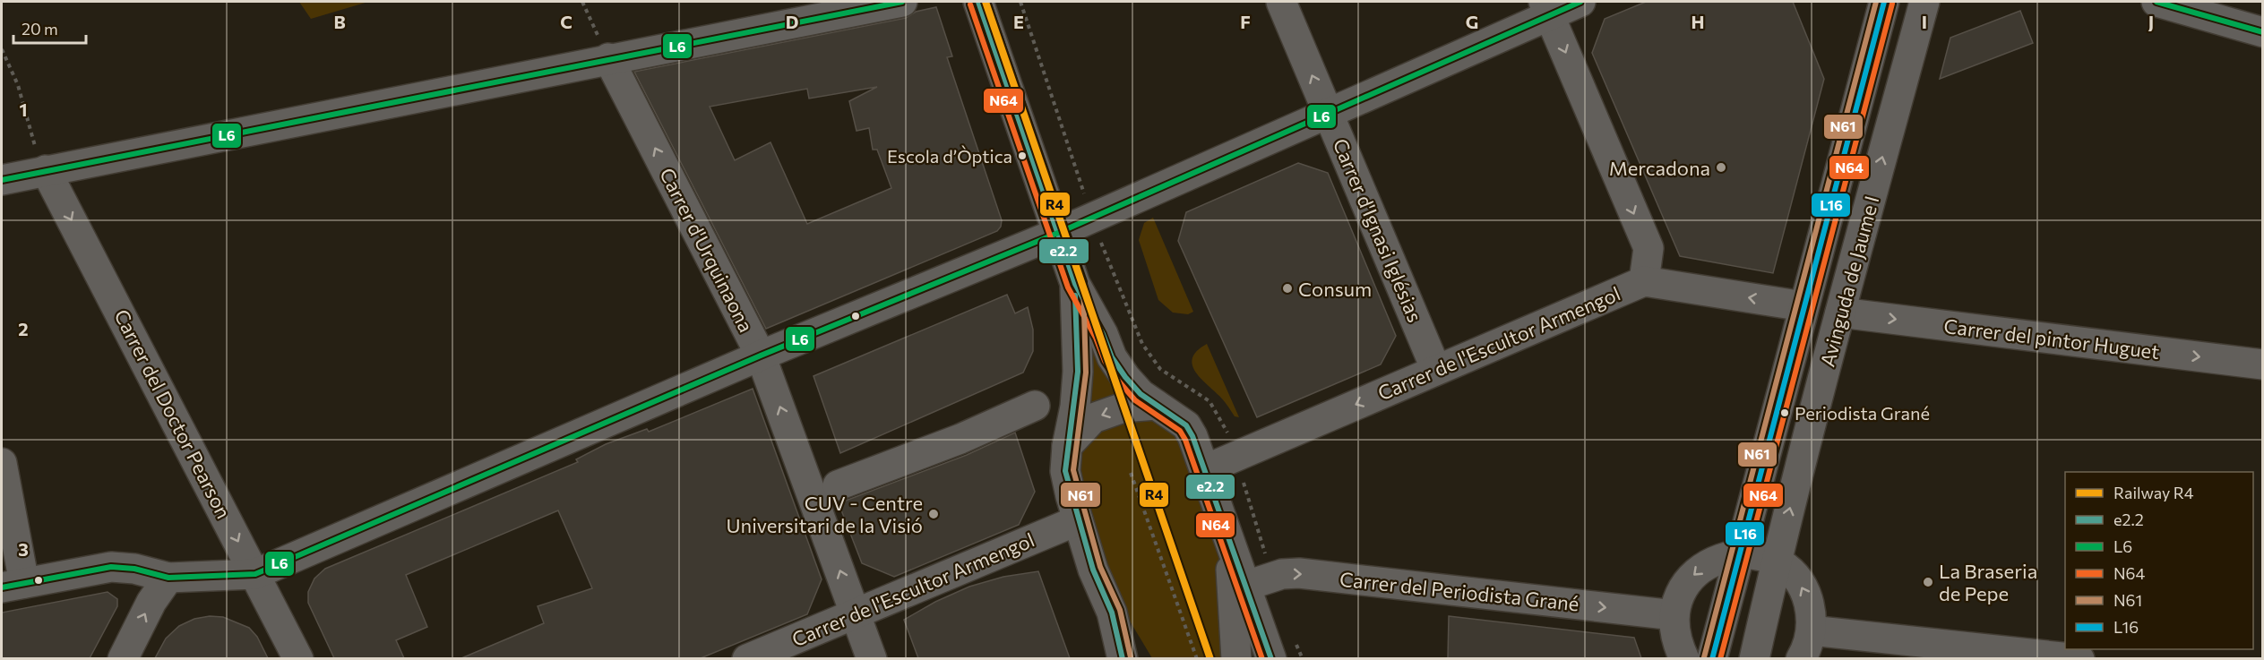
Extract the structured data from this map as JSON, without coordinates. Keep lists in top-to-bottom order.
{
  "streets": {
    "street": [
      "Carrer d'Ignasi Iglésias",
      "Carrer d'Urquinaona",
      "Avinguda de Jaume I",
      "Carrer del pintor Huguet",
      "Carrer de l'Escultor Armengol",
      "Carrer del Doctor Pearson",
      "Carrer del Periodista Grané"
    ]
  },
  "crossings": [
    ["Carrer d'Ignasi Iglésias", "Carrer de l'Escultor Armengol"],
    ["Carrer d'Urquinaona", "Carrer de l'Escultor Armengol"],
    ["Avinguda de Jaume I", "Carrer del pintor Huguet"],
    ["Avinguda de Jaume I", "Carrer de l'Escultor Armengol"]
  ],
  "one_way": [
    "Carrer d'Urquinaona",
    "Carrer del pintor Huguet",
    "Carrer de l'Escultor Armengol",
    "Carrer del Doctor Pearson",
    "Carrer del Periodista Grané"
  ],
  "places": [
    "Escola d’Òptica",
    "Mercadona",
    "Consum",
    "Periodista Grané",
    "CUV - Centre Universitari de la Visió",
    "La Braseria de Pepe"
  ],
  "lines": [
    "rail line R4",
    "transit line e2.2",
    "transit line L6",
    "transit line N61",
    "transit line L16",
    "transit line N64"
  ],
  "legend": [
    "Railway R4",
    "e2.2",
    "L6",
    "N64",
    "N61",
    "L16"
  ],
  "scale_bar": "20 m",
  "grid": {
    "columns": [
      "B",
      "C",
      "D",
      "E",
      "F",
      "G",
      "H",
      "I",
      "J"
    ],
    "rows": ["1", "2", "3"]
  }
}
